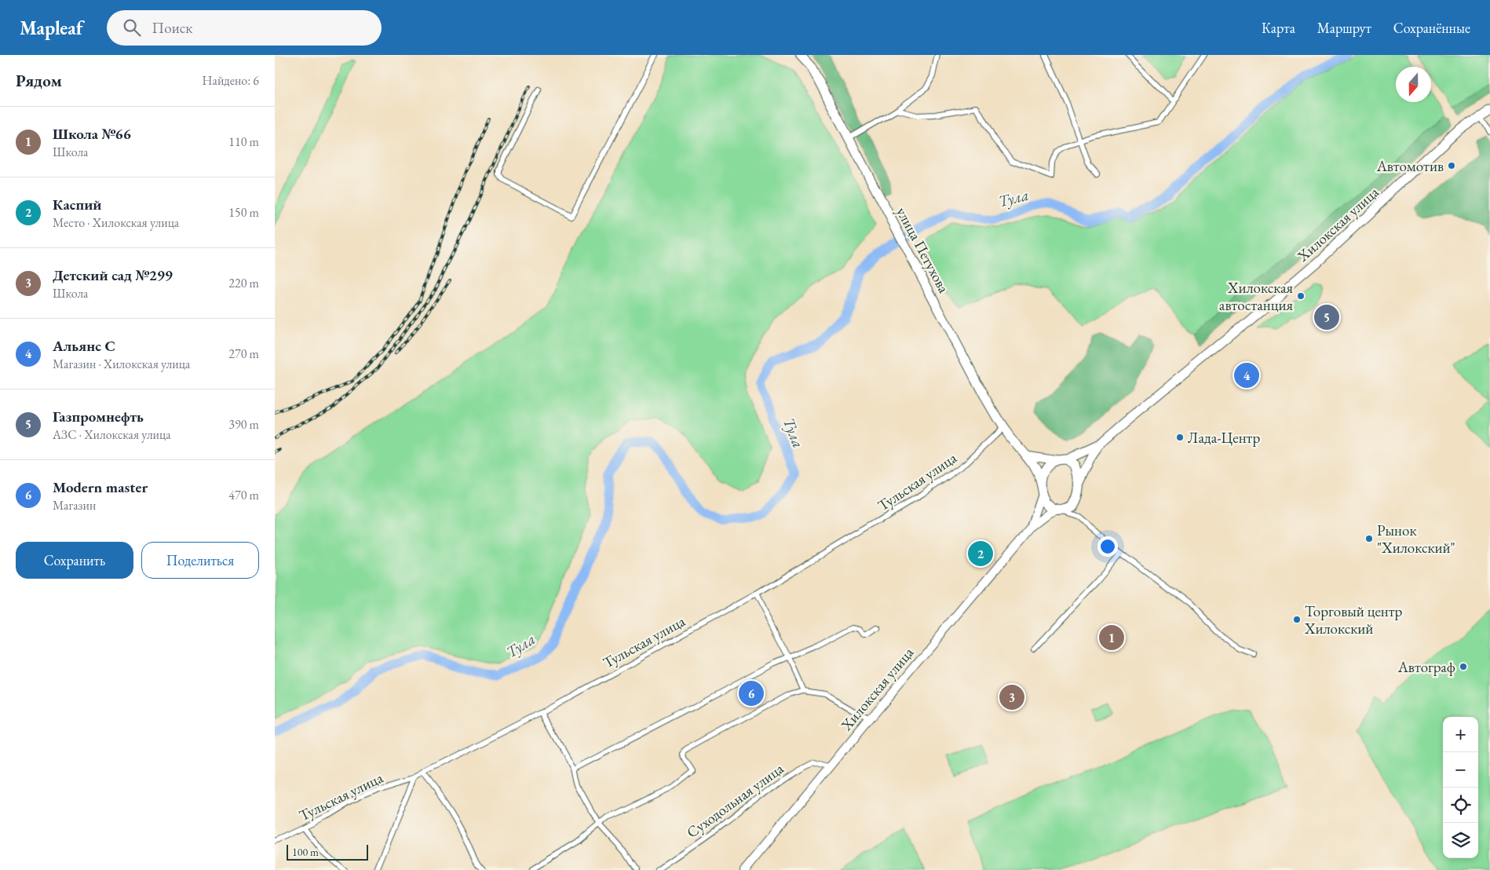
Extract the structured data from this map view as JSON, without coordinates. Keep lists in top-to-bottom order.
{
  "streets": {
    "highway": ["Хилокская улица", "улица Петухова"],
    "street": ["Тульская улица", "Суходольная улица"]
  },
  "crossings": [
    ["Хилокская улица", "Суходольная улица"],
    ["улица Петухова", "Тульская улица"]
  ],
  "water": ["Тула"],
  "places": [
    "Автомотив",
    "Хилокская автостанция",
    "Лада-Центр",
    "Рынок \"Хилокский\"",
    "Торговый центр Хилокский",
    "Автограф"
  ],
  "scale_bar": "100 m",
  "north": "bottom",
  "page": {
    "header": "Mapleaf",
    "search": "Поиск",
    "nav": ["Карта", "Маршрут", "Сохранённые"],
    "heading": ["Рядом", "Найдено: 6"],
    "list": [
      {
        "mark": "1",
        "name": "Школа №66",
        "note": "Школа",
        "value": "110 m"
      },
      {
        "mark": "2",
        "name": "Каспий",
        "note": "Место · Хилокская улица",
        "value": "150 m"
      },
      {
        "mark": "3",
        "name": "Детский сад №299",
        "note": "Школа",
        "value": "220 m"
      },
      {
        "mark": "4",
        "name": "Альянс С",
        "note": "Магазин · Хилокская улица",
        "value": "270 m"
      },
      {
        "mark": "5",
        "name": "Газпромнефть",
        "note": "АЗС · Хилокская улица",
        "value": "390 m"
      },
      {
        "mark": "6",
        "name": "Modern master",
        "note": "Магазин",
        "value": "470 m"
      }
    ],
    "pins": [
      "5",
      "4",
      "2",
      "1",
      "6",
      "3"
    ],
    "buttons": ["Сохранить", "Поделиться"],
    "map_buttons": ["+", "−"],
    "scale": "100 m"
  }
}
